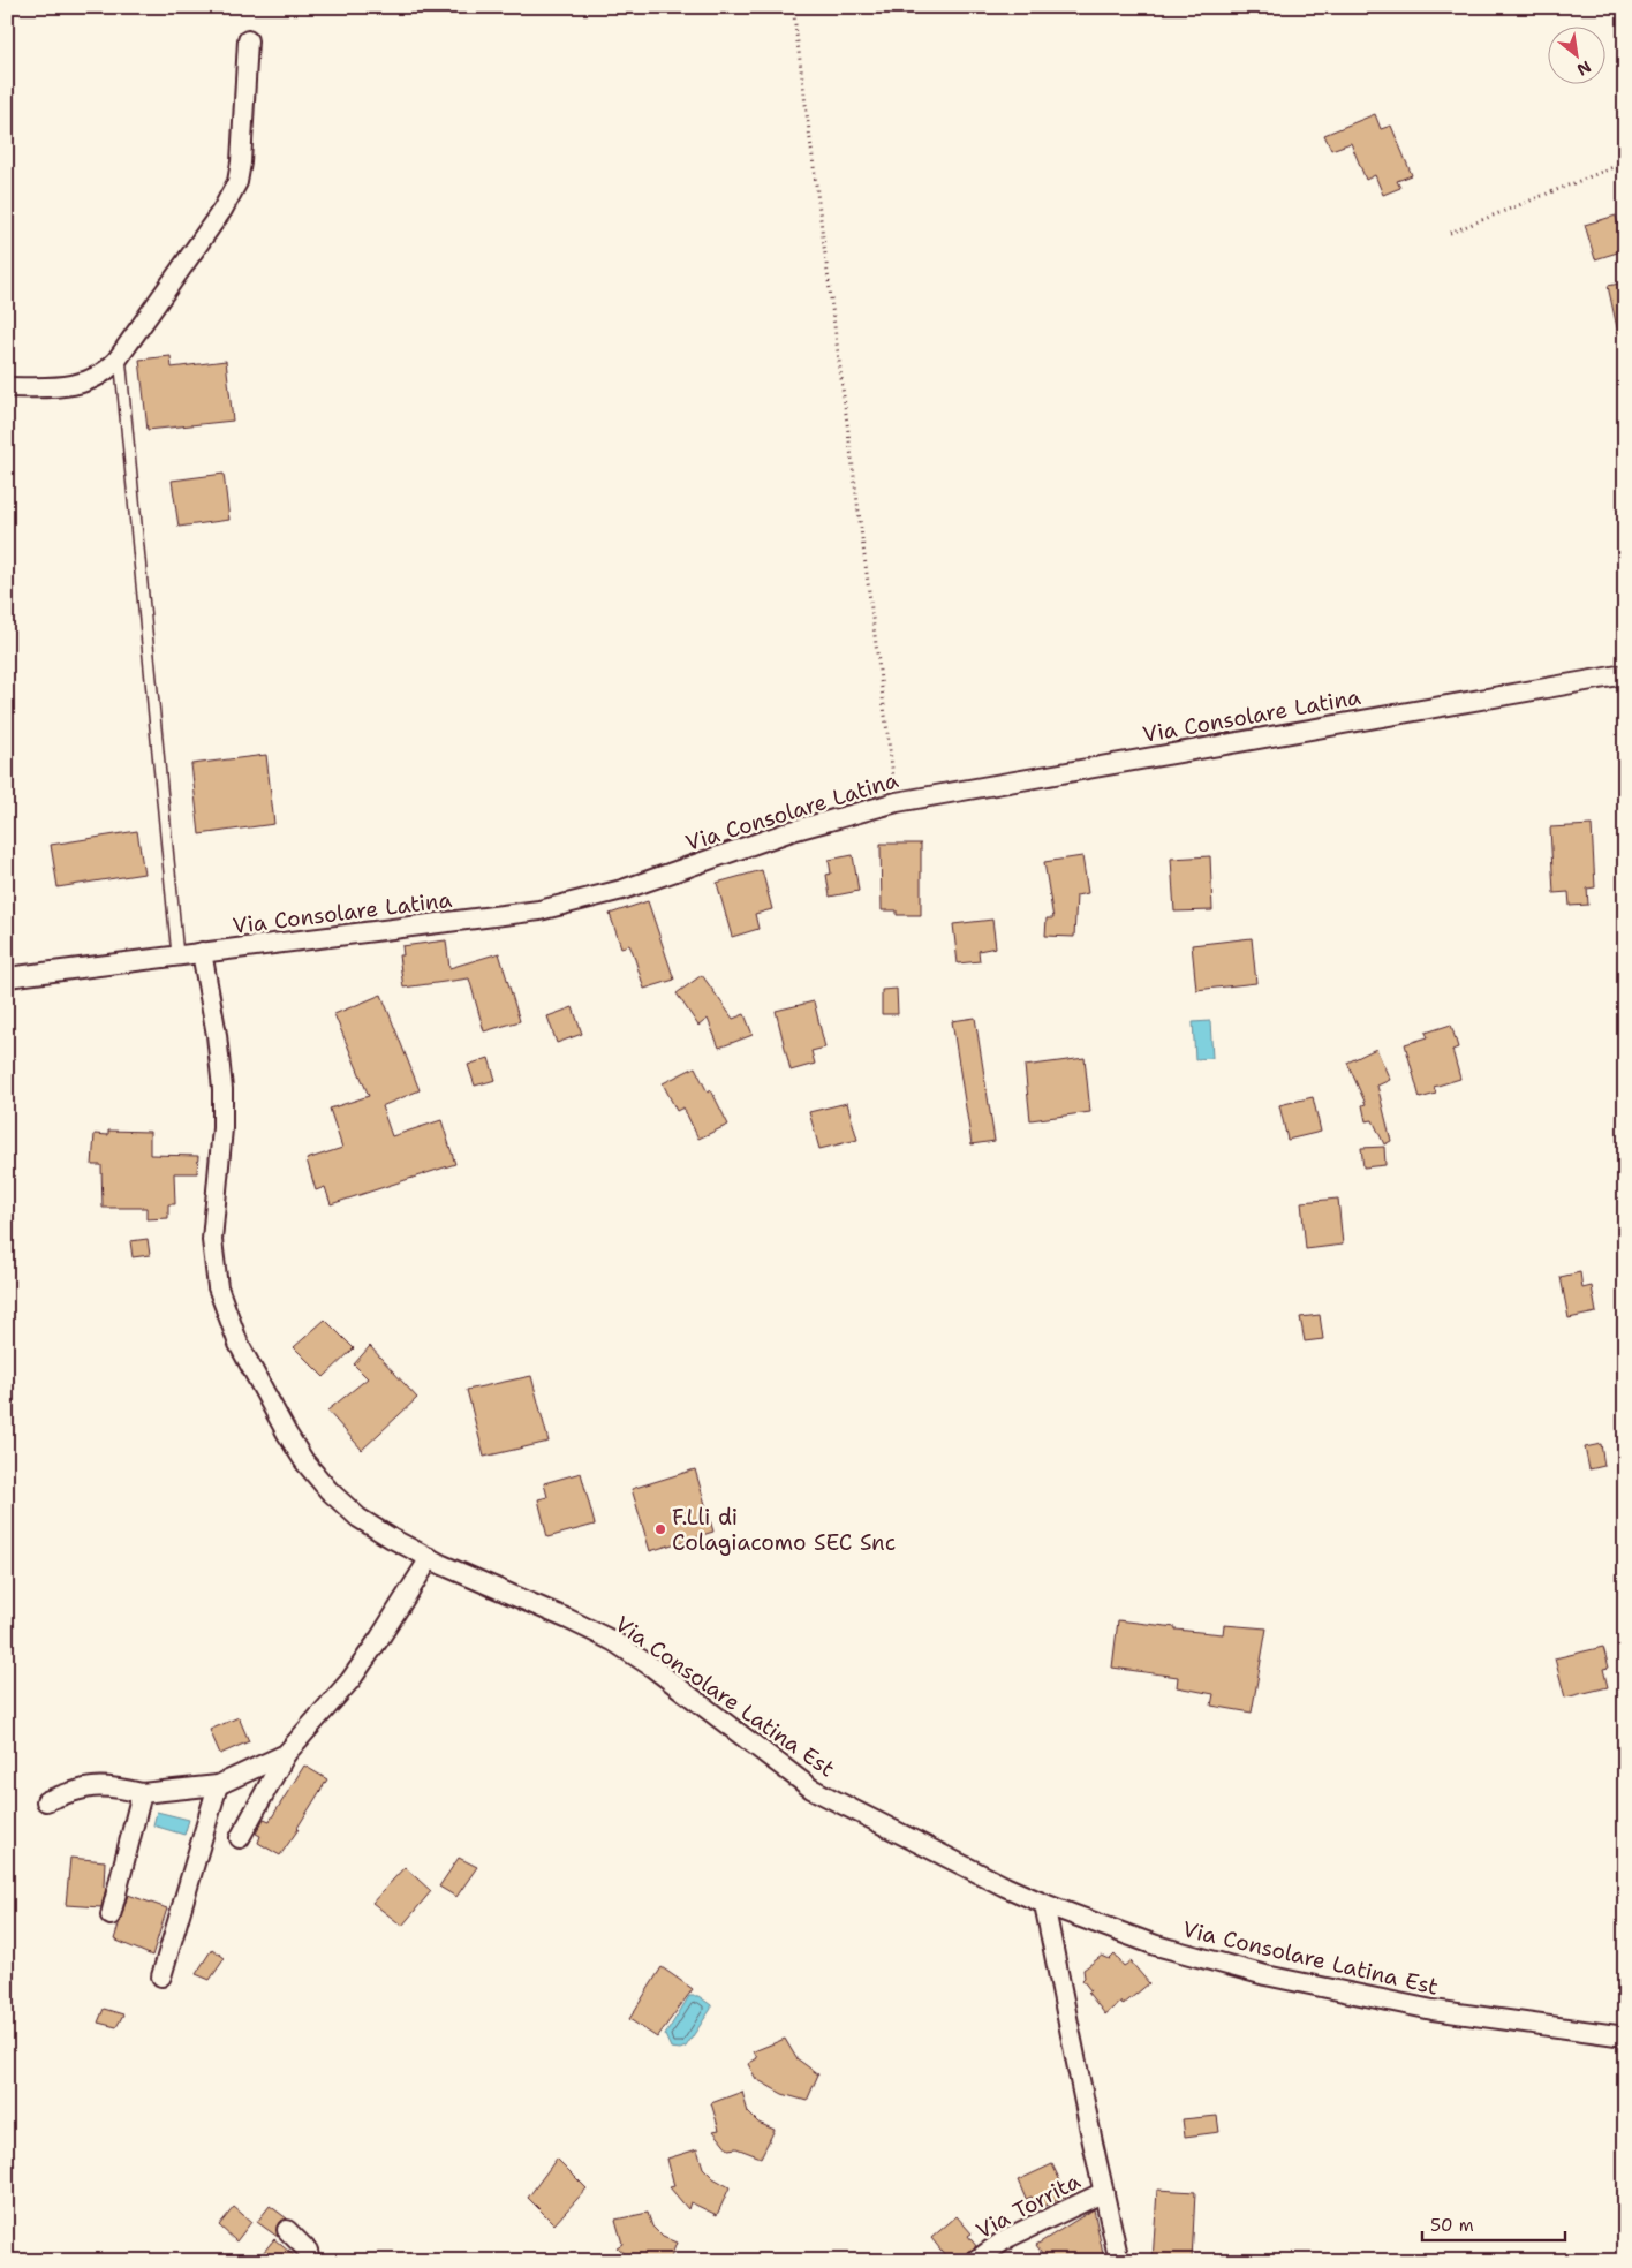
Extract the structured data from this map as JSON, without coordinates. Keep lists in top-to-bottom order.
{
  "streets": {
    "street": ["Via Consolare Latina", "Via Consolare Latina Est", "Via Torrita"]
  },
  "crossings": [
    ["Via Consolare Latina", "Via Consolare Latina Est"]
  ],
  "places": ["F.Lli di Colagiacomo SEC Snc"],
  "scale_bar": "50 m",
  "north": "bottom right"
}
